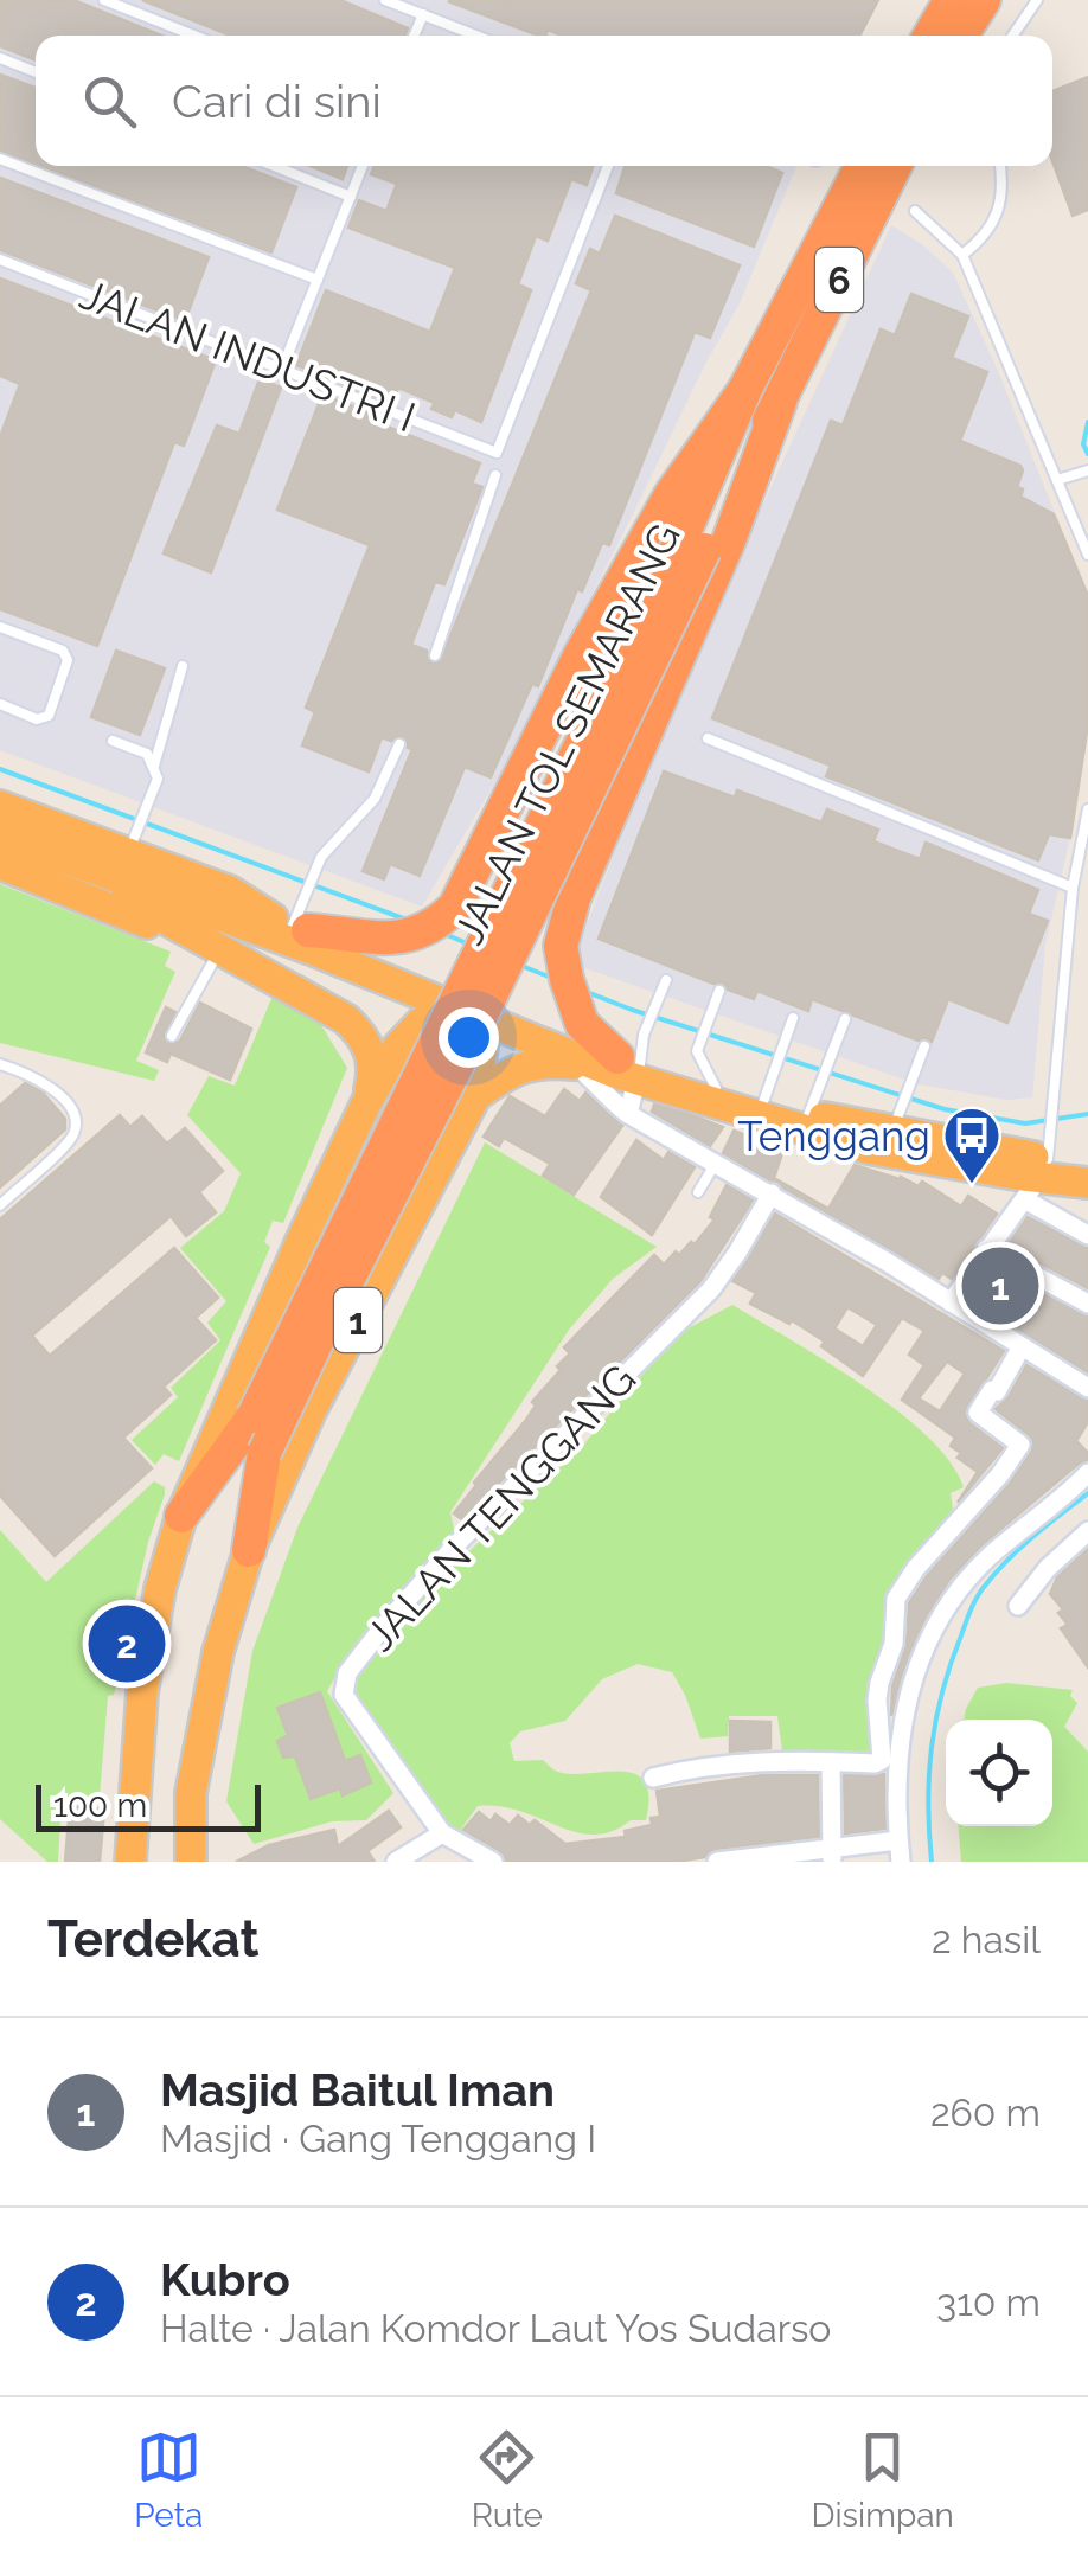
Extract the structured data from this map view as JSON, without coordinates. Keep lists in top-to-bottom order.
{
  "streets": {
    "highway": ["6", "JALAN TOL SEMARANG", "1"],
    "street": ["JALAN TENGGANG"],
    "lane": ["JALAN INDUSTRI I"]
  },
  "crossings": [
    ["JALAN TOL SEMARANG", "1"]
  ],
  "places": {
    "bus stop": ["Tenggang"]
  },
  "scale_bar": "100 m",
  "page": {
    "search": "Cari di sini",
    "pins": ["1", "2"],
    "scale": "100 m",
    "heading": ["Terdekat", "2 hasil"],
    "list": [
      {
        "mark": "1",
        "name": "Masjid Baitul Iman",
        "note": "Masjid · Gang Tenggang I",
        "value": "260 m"
      },
      {
        "mark": "2",
        "name": "Kubro",
        "note": "Halte · Jalan Komdor Laut Yos Sudarso",
        "value": "310 m"
      }
    ],
    "nav": ["Peta", "Rute", "Disimpan"]
  }
}
